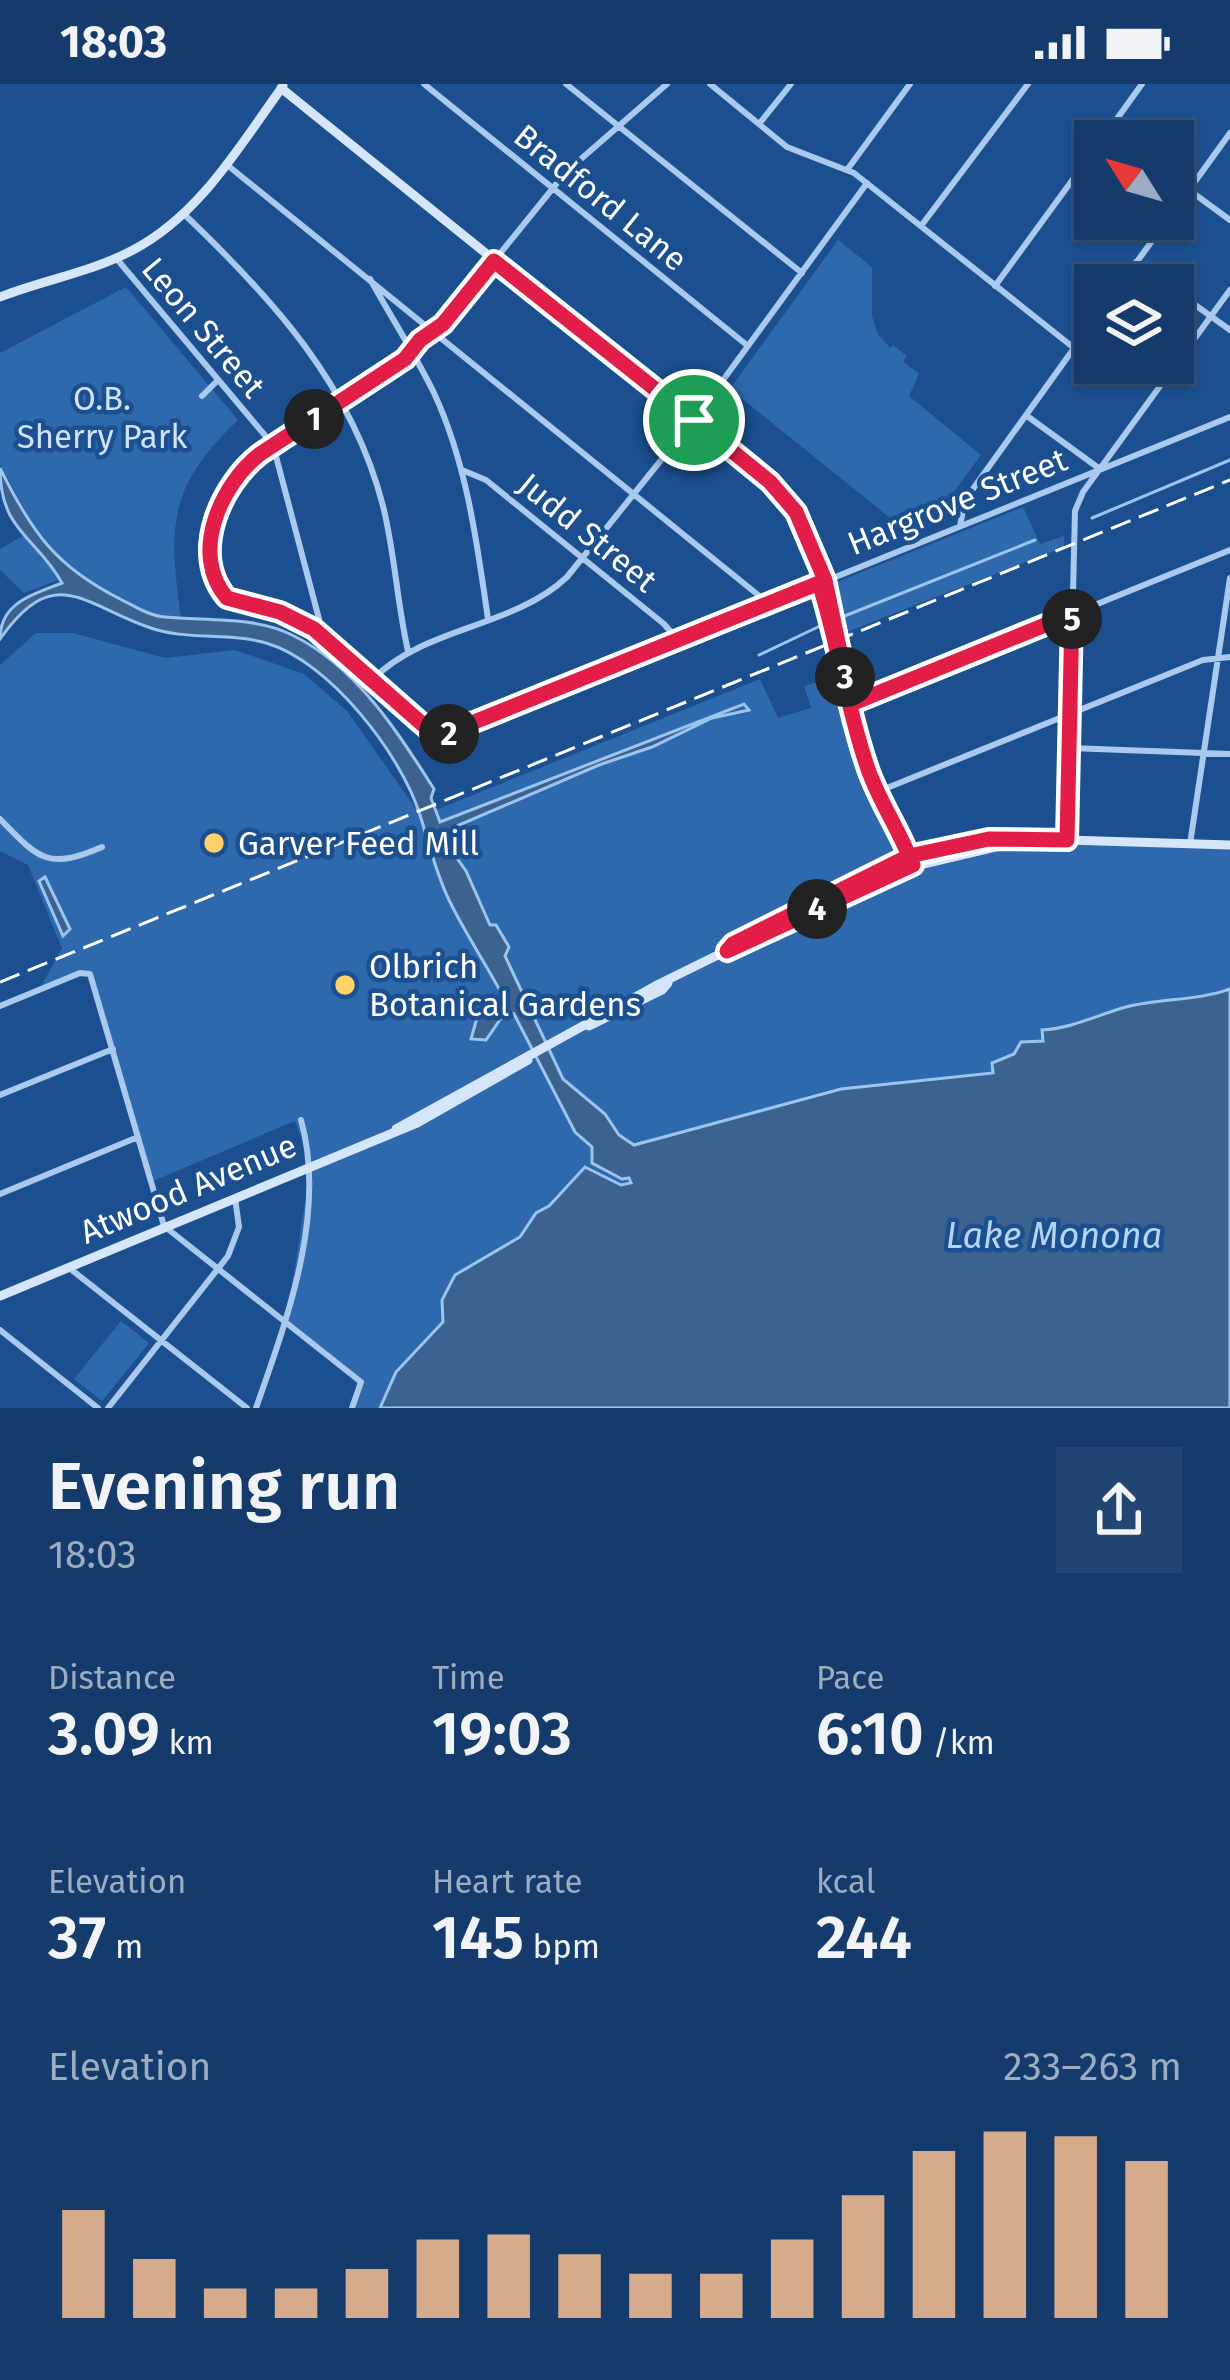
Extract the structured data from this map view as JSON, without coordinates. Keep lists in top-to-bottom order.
{
  "streets": {
    "street": [
      "Bradford Lane",
      "Leon Street",
      "Hargrove Street",
      "Judd Street",
      "Atwood Avenue"
    ]
  },
  "crossings": [
    ["Hargrove Street", "Judd Street"]
  ],
  "water": ["Lake Monona"],
  "parks": ["O.B. Sherry Park"],
  "places": ["Garver Feed Mill", "Olbrich Botanical Gardens"],
  "north": "top left",
  "page": {
    "status": "18:03",
    "pins": [
      "1",
      "5",
      "3",
      "2",
      "4"
    ],
    "heading": ["Evening run", "18:03"],
    "stats": [
      ["Distance", "3.09 km"],
      ["Time", "19:03"],
      ["Pace", "6:10 /km"],
      ["Elevation", "37 m"],
      ["Heart rate", "145 bpm"],
      ["kcal", "244"]
    ],
    "chart": ["Elevation", "233–263 m"]
  }
}
